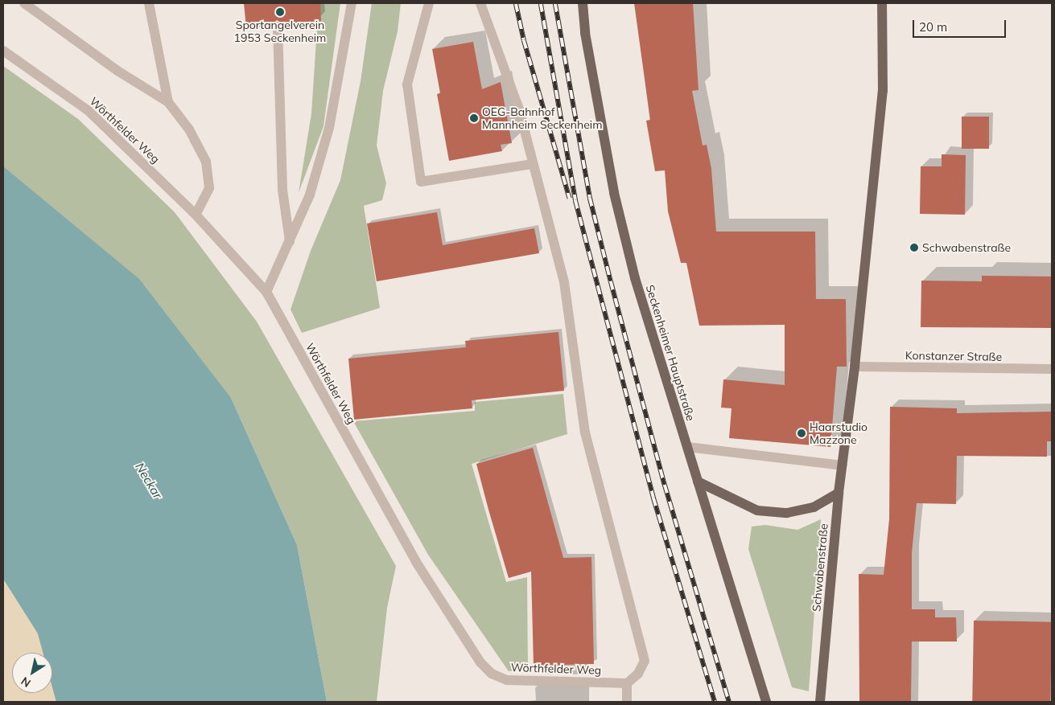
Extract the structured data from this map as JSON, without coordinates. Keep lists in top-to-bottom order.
{
  "streets": {
    "main road": ["Seckenheimer Hauptstraße", "Schwabenstraße"],
    "street": ["Wörthfelder Weg", "Konstanzer Straße"]
  },
  "crossings": [
    ["Konstanzer Straße", "Schwabenstraße"]
  ],
  "water": ["Neckar"],
  "places": [
    "Sportangelverein 1953 Seckenheim",
    "OEG-Bahnhof Mannheim Seckenheim",
    "Schwabenstraße",
    "Haarstudio Mazzone"
  ],
  "scale_bar": "20 m",
  "north": "bottom left"
}
